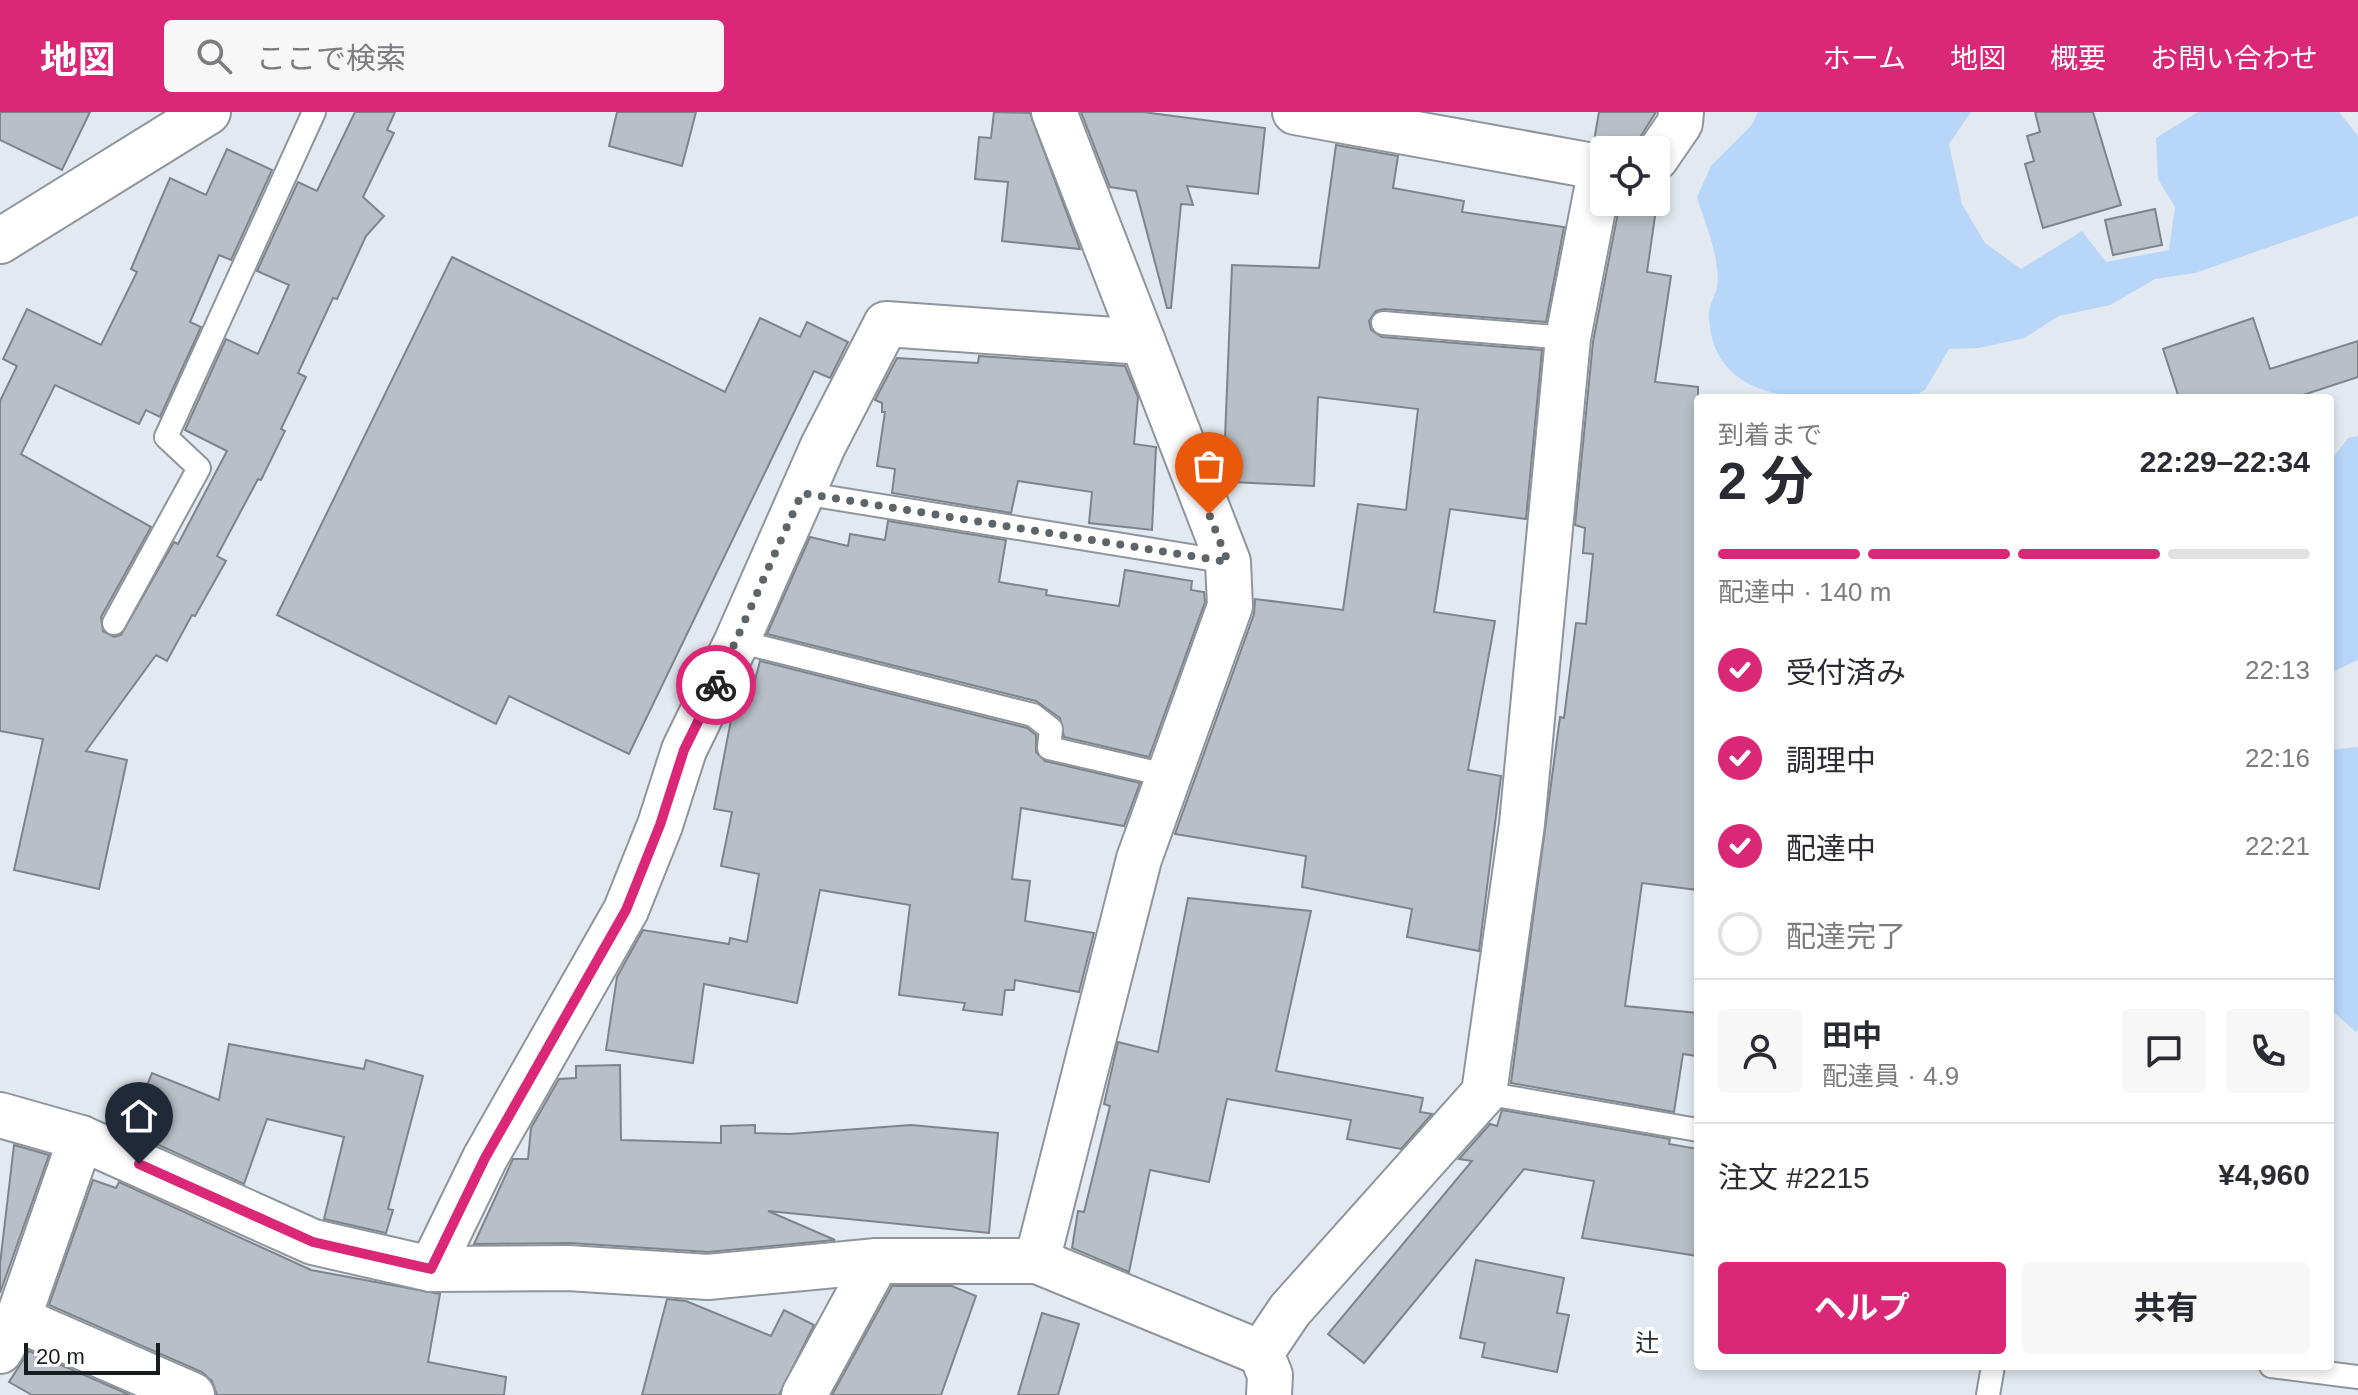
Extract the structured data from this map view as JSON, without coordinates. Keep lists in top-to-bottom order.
{
  "districts": ["辻"],
  "scale_bar": "20 m",
  "page": {
    "header": "地図",
    "search": "ここで検索",
    "nav": [
      "ホーム",
      "地図",
      "概要",
      "お問い合わせ"
    ],
    "heading": ["2 分", "到着まで", "22:29–22:34"],
    "panel": [
      "田中",
      "配達員 · 4.9",
      "注文 #2215",
      "¥4,960"
    ],
    "bar": "配達中 · 140 m",
    "list": [
      ["受付済み", "22:13"],
      ["調理中", "22:16"],
      ["配達中", "22:21"],
      "配達完了"
    ],
    "buttons": ["ヘルプ", "共有"],
    "scale": "20 m"
  }
}
